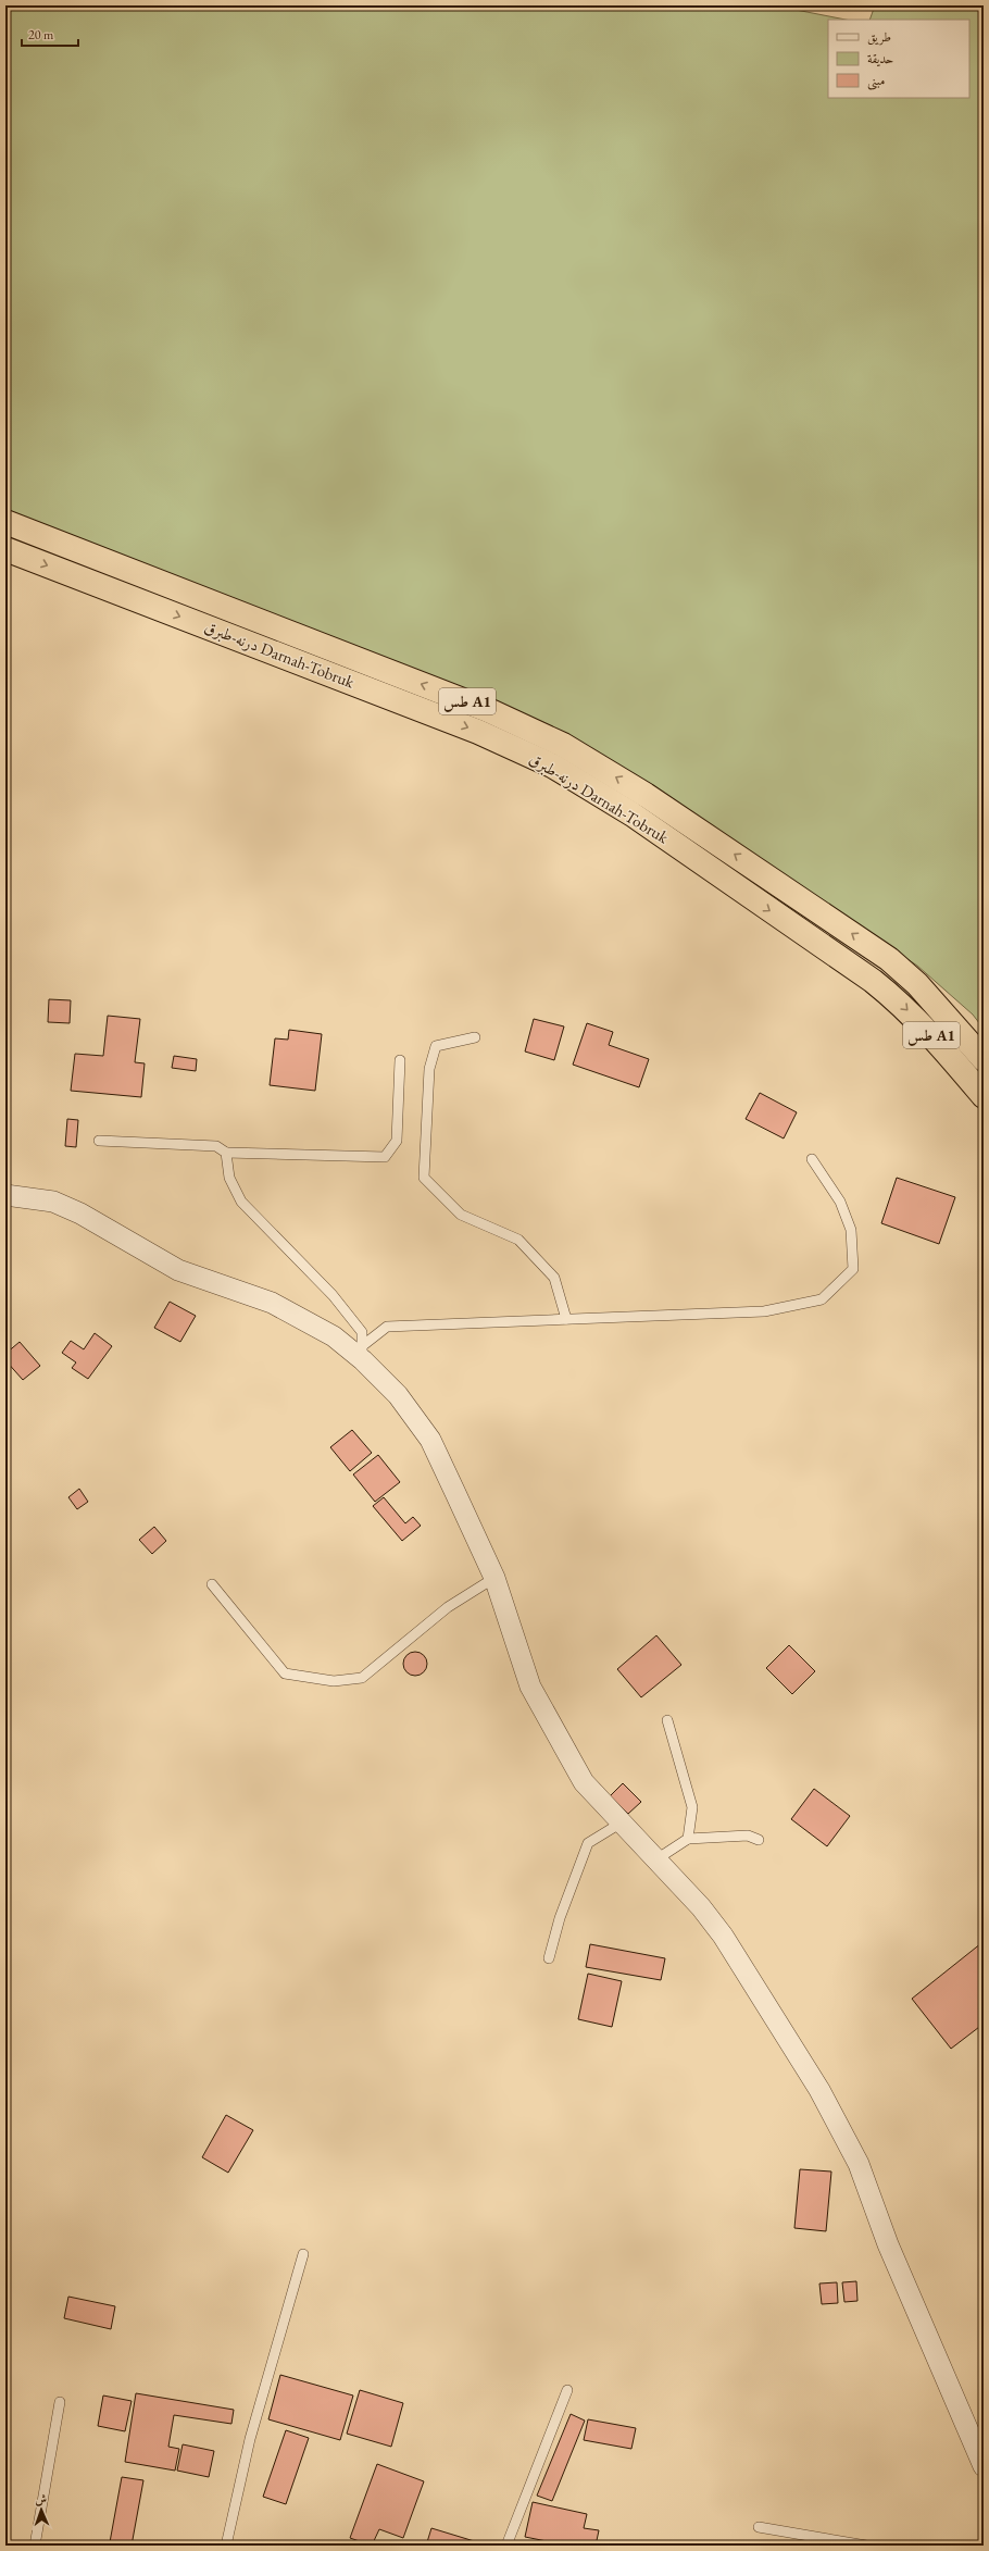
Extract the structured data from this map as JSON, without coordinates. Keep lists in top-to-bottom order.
{
  "streets": {
    "highway": ["درنه-طبرق Darnah-Tobruk", "طس A1"]
  },
  "legend": ["طريق", "حديقة", "مبنى"],
  "scale_bar": "20 m",
  "north": "top"
}
